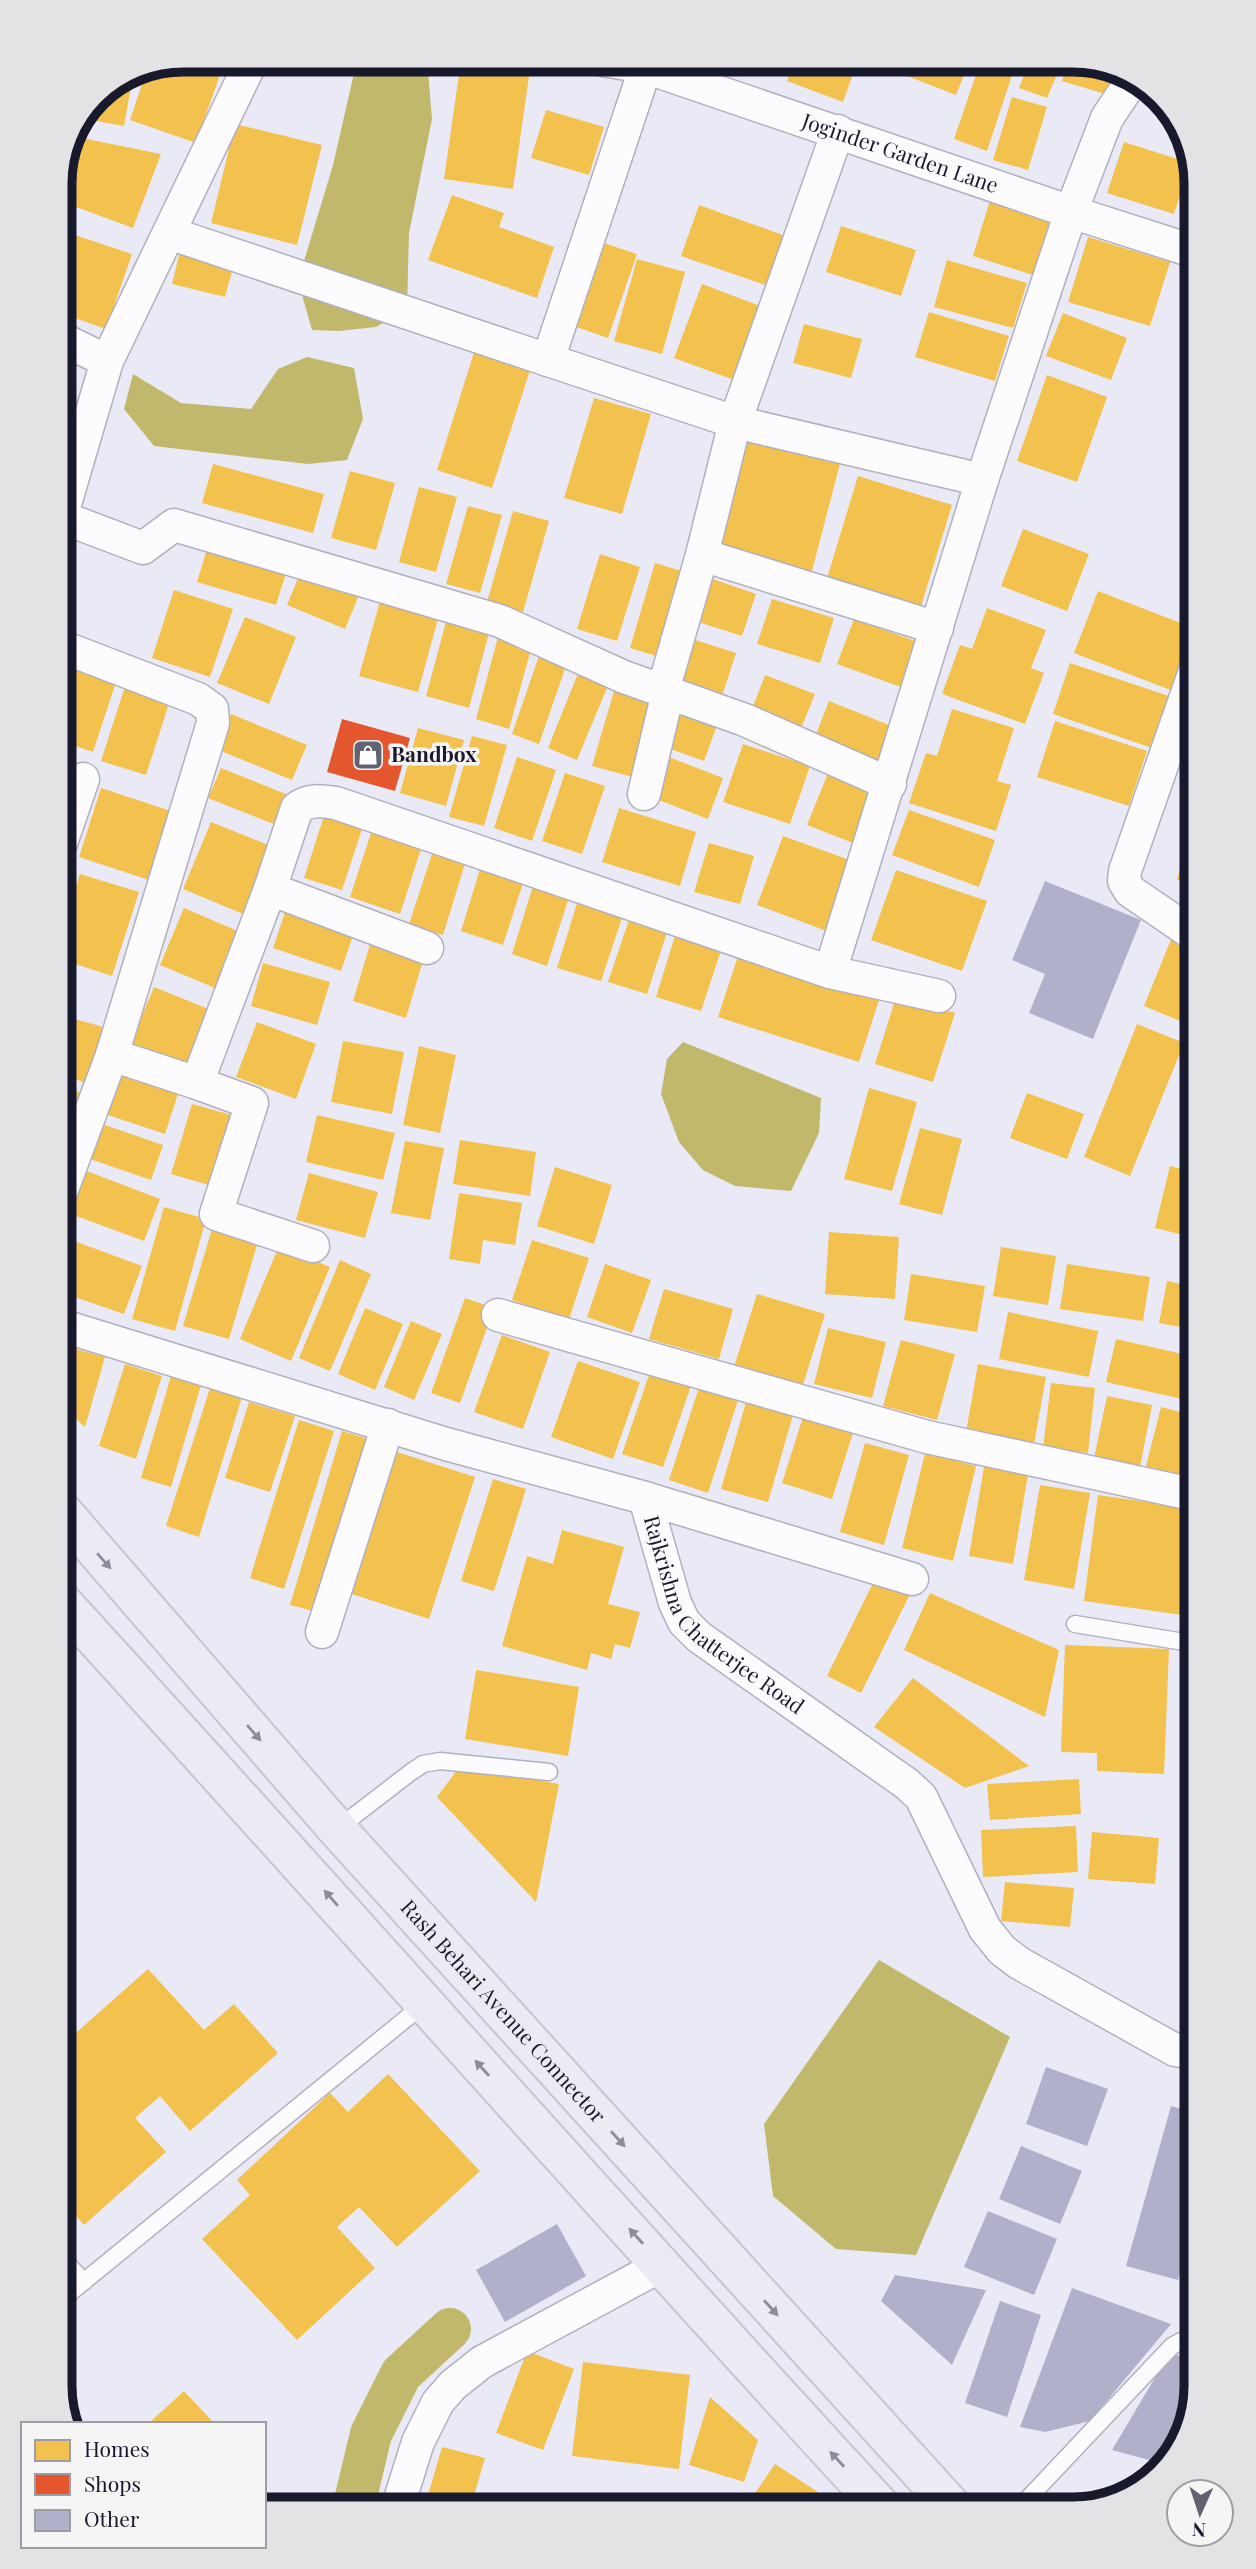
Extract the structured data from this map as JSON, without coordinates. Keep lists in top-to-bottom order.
{
  "streets": {
    "main road": ["Rash Behari Avenue Connector"],
    "street": ["Joginder Garden Lane", "Rajkrishna Chatterjee Road"]
  },
  "places": {
    "shop": ["Bandbox"]
  },
  "legend": ["Homes", "Shops", "Other"],
  "north": "bottom"
}
